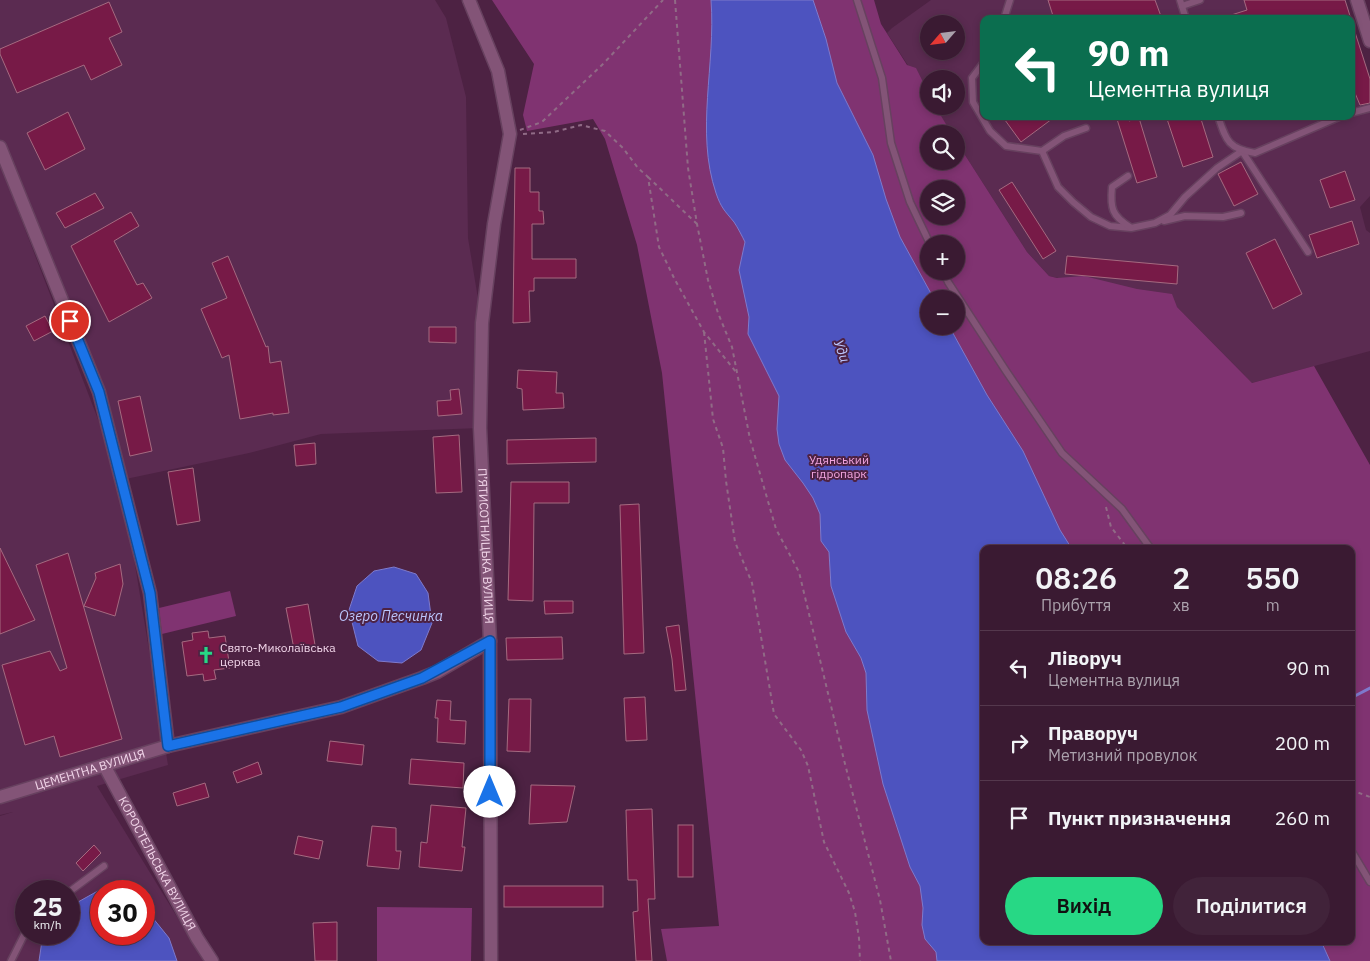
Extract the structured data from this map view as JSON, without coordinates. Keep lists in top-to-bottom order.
{
  "streets": {
    "street": ["П’ЯТИСОТНИЦЬКА ВУЛИЦЯ", "ЦЕМЕНТНА ВУЛИЦЯ", "КОРОСТЕЛЬСЬКА ВУЛИЦЯ"]
  },
  "crossings": [
    ["П’ЯТИСОТНИЦЬКА ВУЛИЦЯ", "ЦЕМЕНТНА ВУЛИЦЯ"],
    ["ЦЕМЕНТНА ВУЛИЦЯ", "КОРОСТЕЛЬСЬКА ВУЛИЦЯ"]
  ],
  "water": ["Уди", "Озеро Песчинка"],
  "parks": ["Удянський гідропарк"],
  "places": {
    "church": ["Свято-Миколаївська церква"]
  },
  "north": "bottom left",
  "page": {
    "map_buttons": ["+", "−"],
    "turn": ["90 m", "Цементна вулиця"],
    "eta": [
      "08:26",
      "Прибуття",
      "2",
      "хв",
      "550",
      "m"
    ],
    "list": [
      {
        "name": "Ліворуч",
        "note": "Цементна вулиця",
        "value": "90 m"
      },
      {
        "name": "Праворуч",
        "note": "Метизний провулок",
        "value": "200 m"
      },
      {
        "name": "Пункт призначення",
        "value": "260 m"
      }
    ],
    "buttons": ["Вихід", "Поділитися"],
    "speed": "25 km/h",
    "limit": "30"
  }
}
